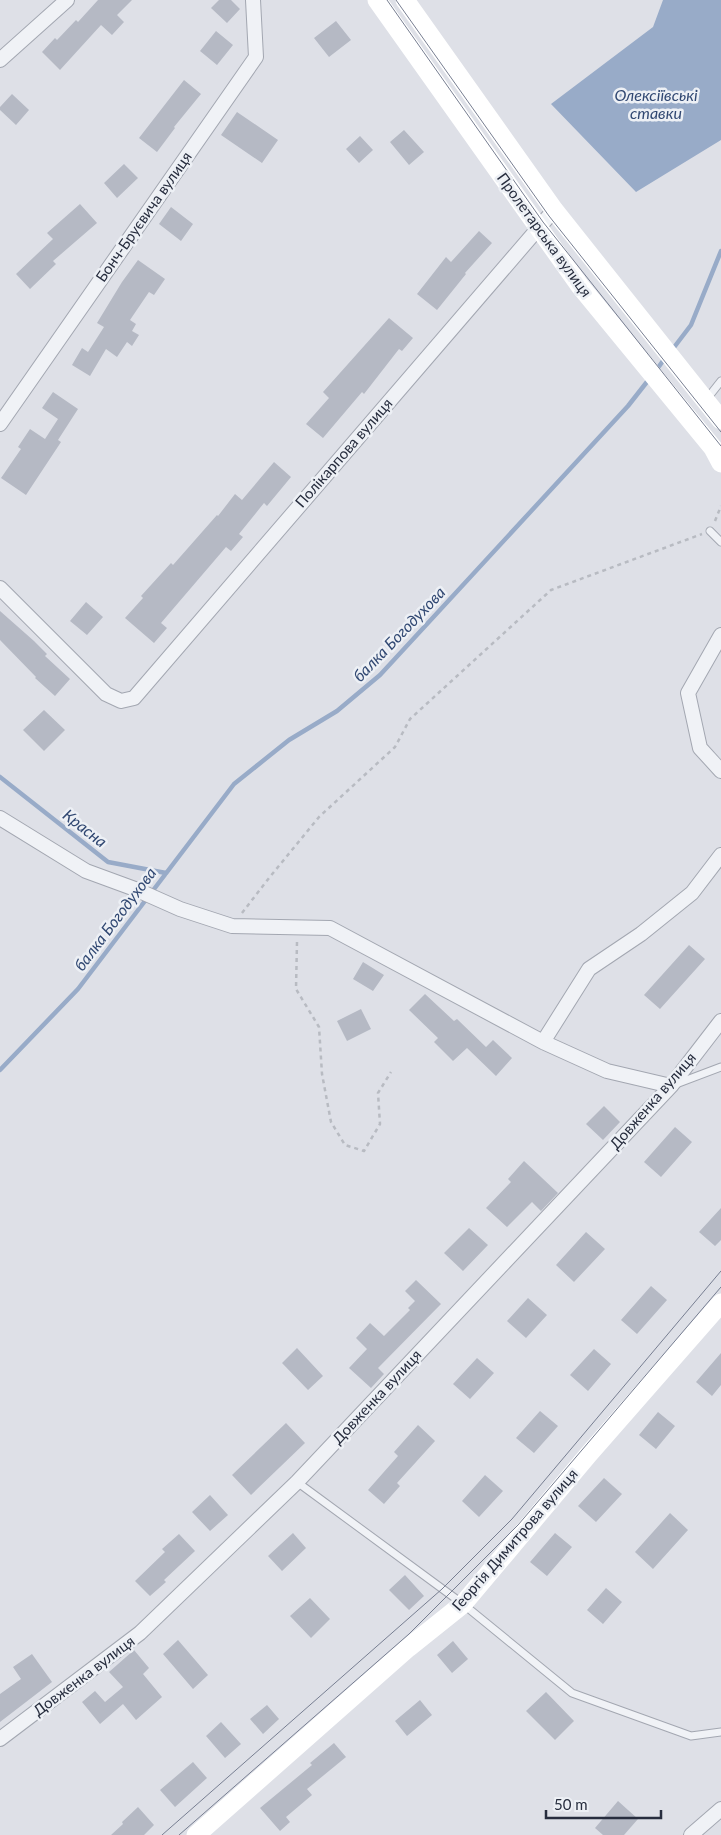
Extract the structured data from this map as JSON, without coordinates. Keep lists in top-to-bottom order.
{
  "streets": {
    "main road": ["Пролетарська вулиця", "Георгія Димитрова вулиця"],
    "street": ["Бонч-Бруєвича вулиця", "Полікарпова вулиця", "Довженка вулиця"]
  },
  "crossings": [
    ["Пролетарська вулиця", "Полікарпова вулиця"]
  ],
  "water": ["Олексіївські ставки", "балка Богодухова", "Красна"],
  "scale_bar": "50 m"
}
